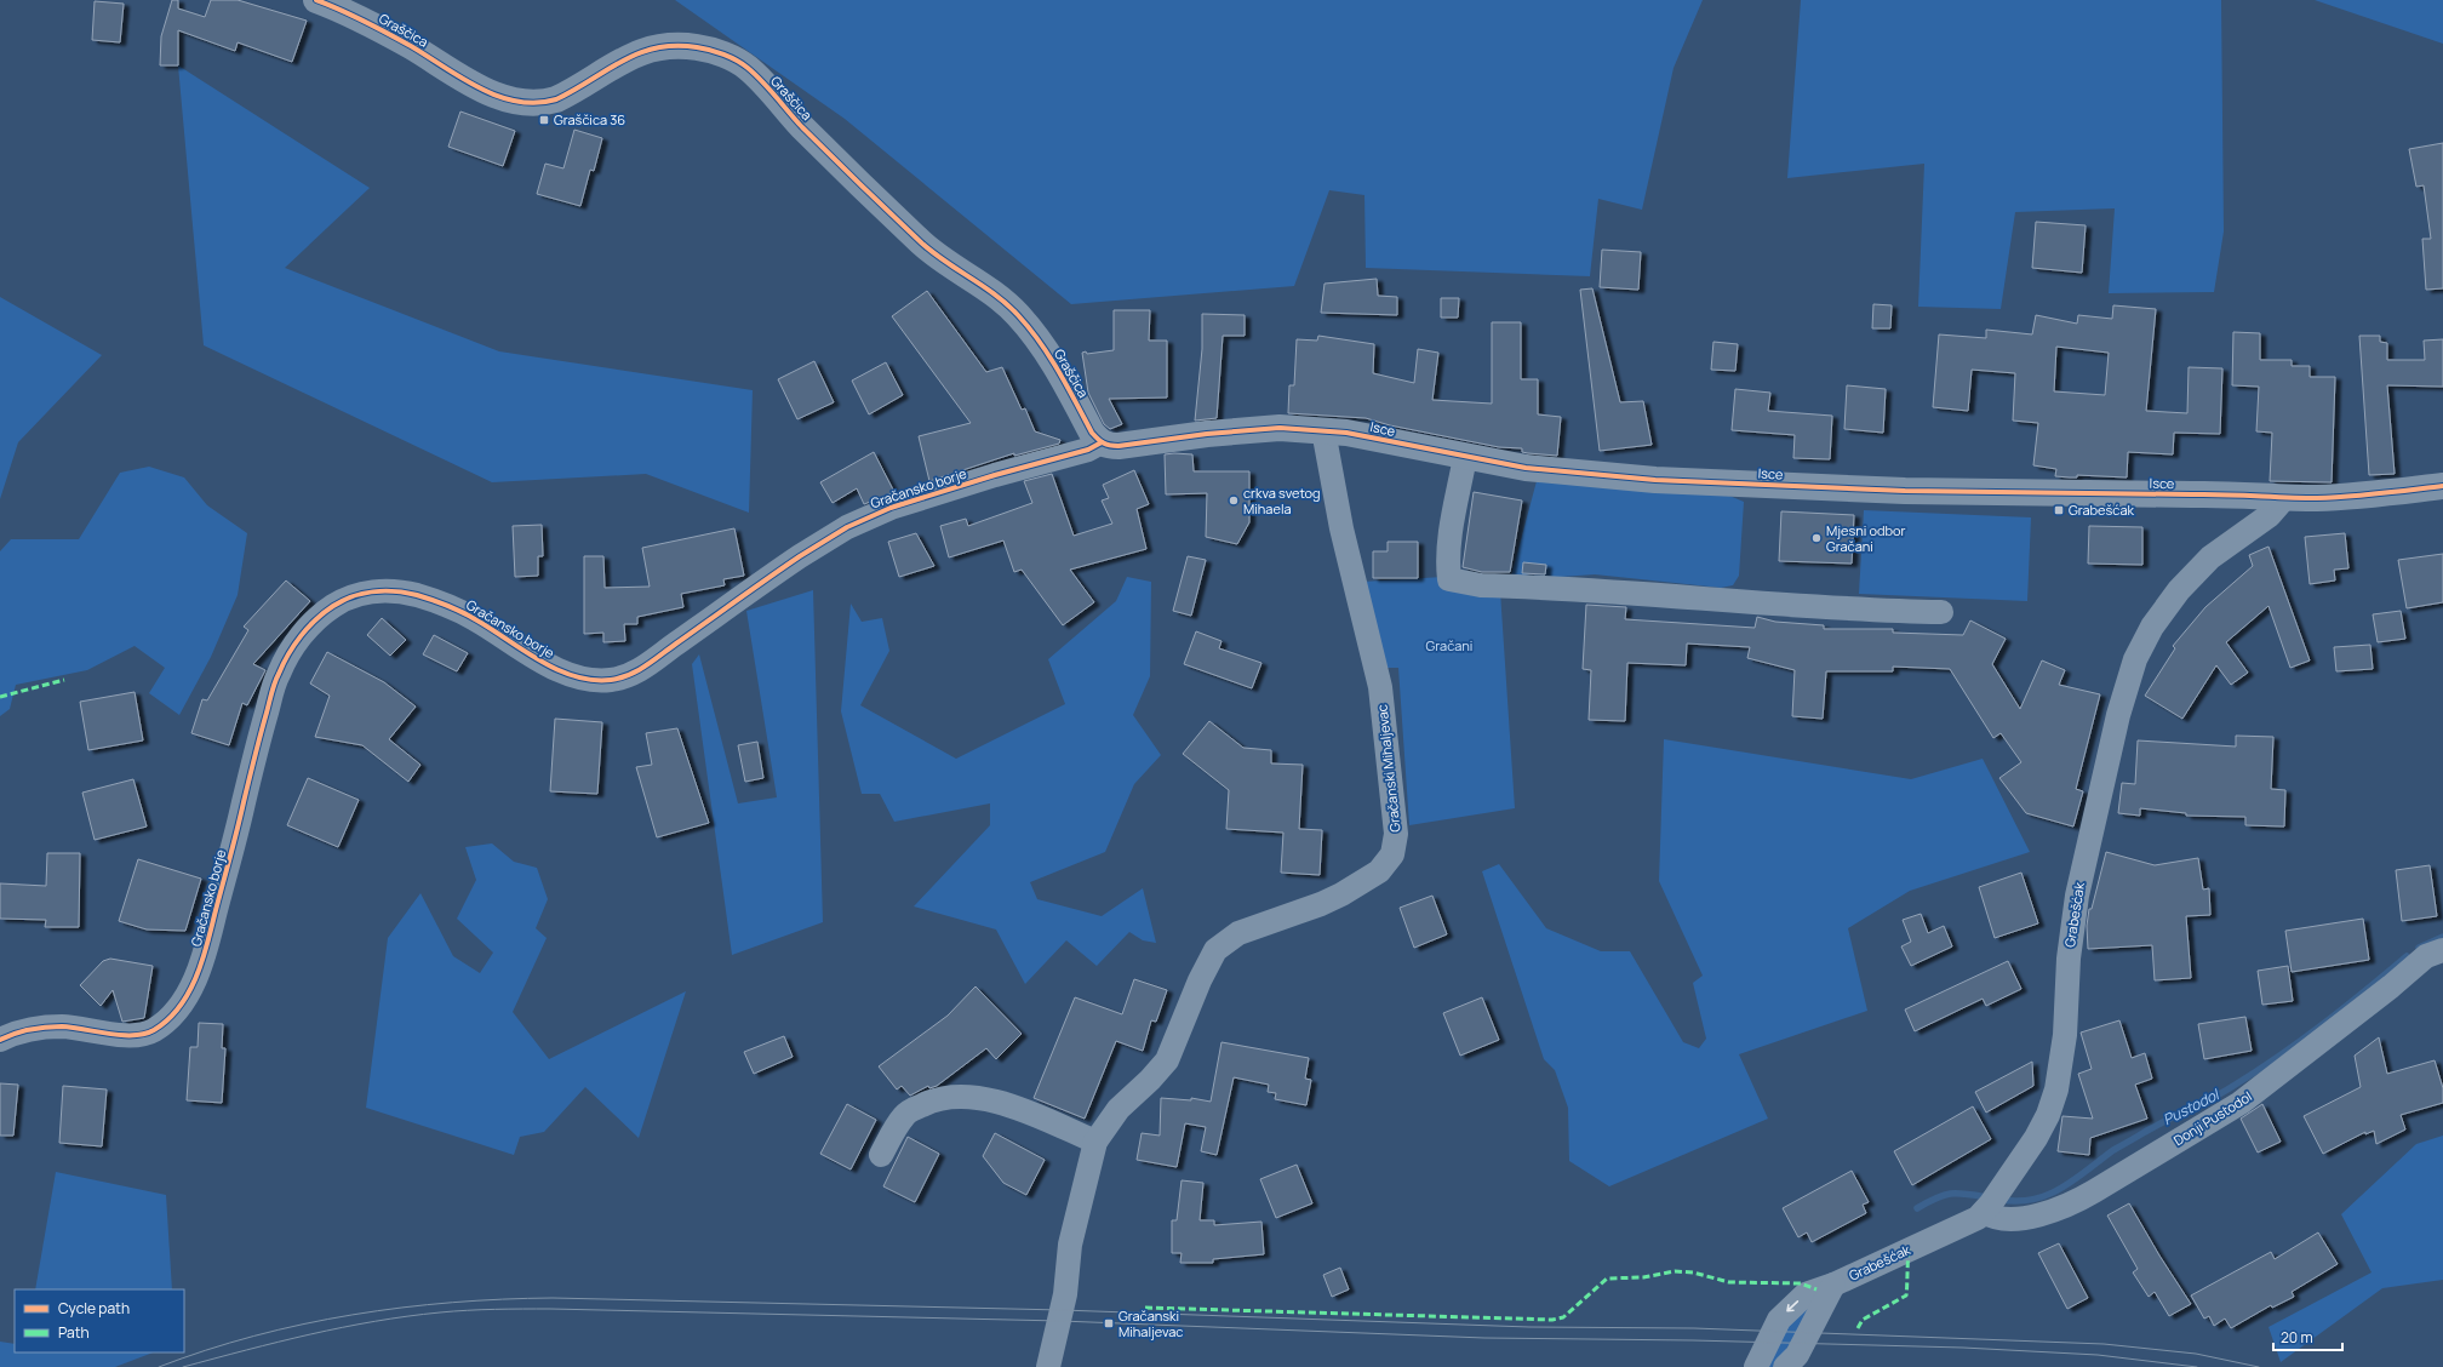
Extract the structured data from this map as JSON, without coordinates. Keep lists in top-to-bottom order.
{
  "streets": {
    "street": [
      "Graščica",
      "Isce",
      "Gračansko borje",
      "Gračanski Mihaljevac",
      "Grabešćak",
      "Donji Pustodol"
    ]
  },
  "crossings": [
    ["Graščica", "Isce"],
    ["Graščica", "Gračansko borje"],
    ["Isce", "Gračansko borje"],
    ["Isce", "Gračanski Mihaljevac"],
    ["Isce", "Grabešćak"],
    ["Grabešćak", "Donji Pustodol"]
  ],
  "water": ["Pustodol"],
  "parks": ["Gračani"],
  "places": {
    "transit": ["Graščica 36", "Grabešćak", "Gračanski Mihaljevac"],
    "other": ["crkva svetog Mihaela", "Mjesni odbor Gračani"]
  },
  "legend": ["Cycle path", "Path"],
  "scale_bar": "20 m"
}
